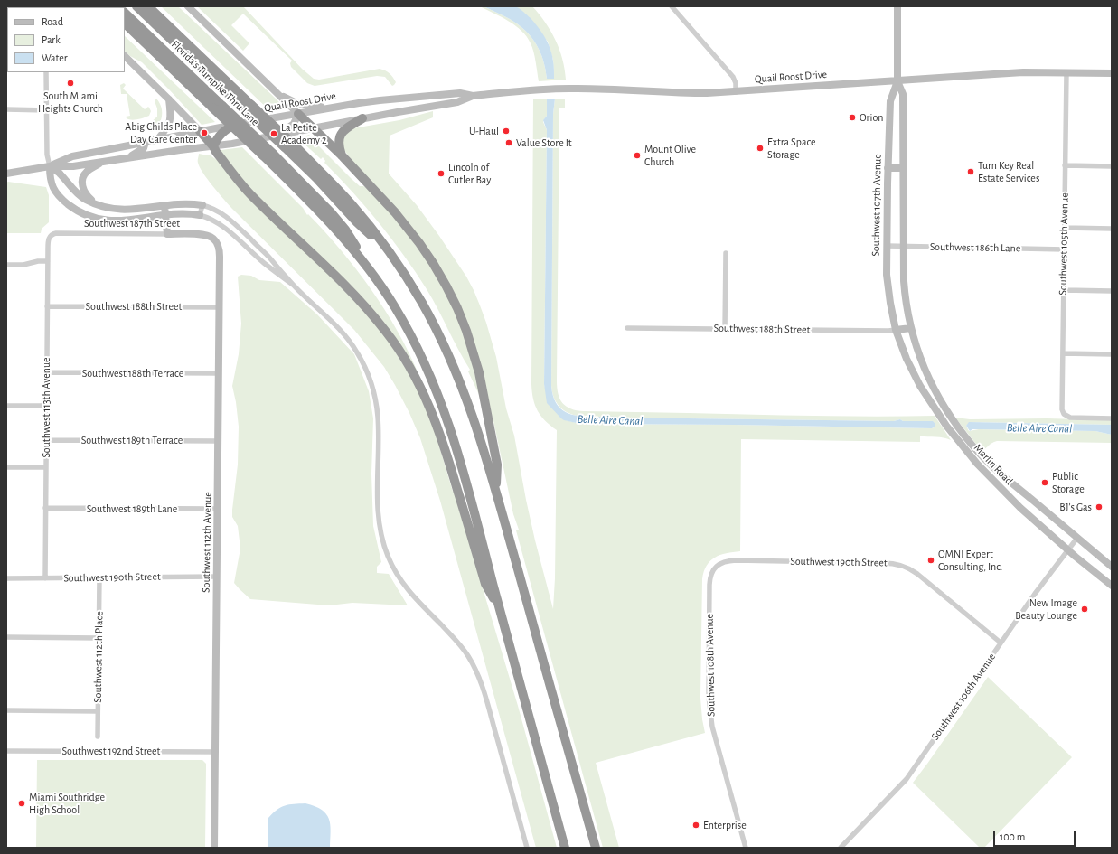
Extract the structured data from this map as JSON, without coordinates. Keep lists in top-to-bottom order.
{
  "streets": {
    "highway": ["Florida's Turnpike Thru Lane"],
    "street": [
      "Quail Roost Drive",
      "Southwest 107th Avenue",
      "Southwest 187th Street",
      "Southwest 105th Avenue",
      "Southwest 186th Lane",
      "Southwest 188th Street",
      "Southwest 188th Terrace",
      "Southwest 113th Avenue",
      "Southwest 189th Terrace",
      "Marlin Road",
      "Southwest 189th Lane",
      "Southwest 112th Avenue",
      "Southwest 190th Street",
      "Southwest 112th Place",
      "Southwest 108th Avenue",
      "Southwest 106th Avenue",
      "Southwest 192nd Street"
    ]
  },
  "crossings": [
    ["Quail Roost Drive", "Southwest 107th Avenue"],
    ["Quail Roost Drive", "Southwest 105th Avenue"],
    ["Southwest 107th Avenue", "Southwest 186th Lane"],
    ["Southwest 107th Avenue", "Southwest 188th Street"],
    ["Southwest 107th Avenue", "Marlin Road"],
    ["Southwest 187th Street", "Southwest 113th Avenue"],
    ["Southwest 187th Street", "Southwest 112th Avenue"],
    ["Southwest 105th Avenue", "Southwest 186th Lane"],
    ["Southwest 188th Street", "Southwest 113th Avenue"],
    ["Southwest 188th Street", "Marlin Road"],
    ["Southwest 188th Street", "Southwest 112th Avenue"],
    ["Southwest 188th Terrace", "Southwest 113th Avenue"],
    ["Southwest 188th Terrace", "Southwest 112th Avenue"],
    ["Southwest 113th Avenue", "Southwest 189th Terrace"],
    ["Southwest 113th Avenue", "Southwest 189th Lane"],
    ["Southwest 113th Avenue", "Southwest 190th Street"],
    ["Southwest 189th Terrace", "Southwest 112th Avenue"],
    ["Marlin Road", "Southwest 106th Avenue"],
    ["Southwest 189th Lane", "Southwest 112th Avenue"],
    ["Southwest 112th Avenue", "Southwest 190th Street"],
    ["Southwest 112th Avenue", "Southwest 192nd Street"],
    ["Southwest 190th Street", "Southwest 112th Place"],
    ["Southwest 190th Street", "Southwest 108th Avenue"],
    ["Southwest 190th Street", "Southwest 106th Avenue"]
  ],
  "water": ["Belle Aire Canal"],
  "places": [
    "South Miami Heights Church",
    "Orion",
    "U-Haul",
    "Abig Childs Place Day Care Center",
    "La Petite Academy 2",
    "Value Store It",
    "Extra Space Storage",
    "Mount Olive Church",
    "Turn Key Real Estate Services",
    "Lincoln of Cutler Bay",
    "Public Storage",
    "BJ’s Gas",
    "OMNI Expert Consulting, Inc.",
    "New Image Beauty Lounge",
    "Miami Southridge High School",
    "Enterprise"
  ],
  "legend": ["Road", "Park", "Water"],
  "scale_bar": "100 m"
}
